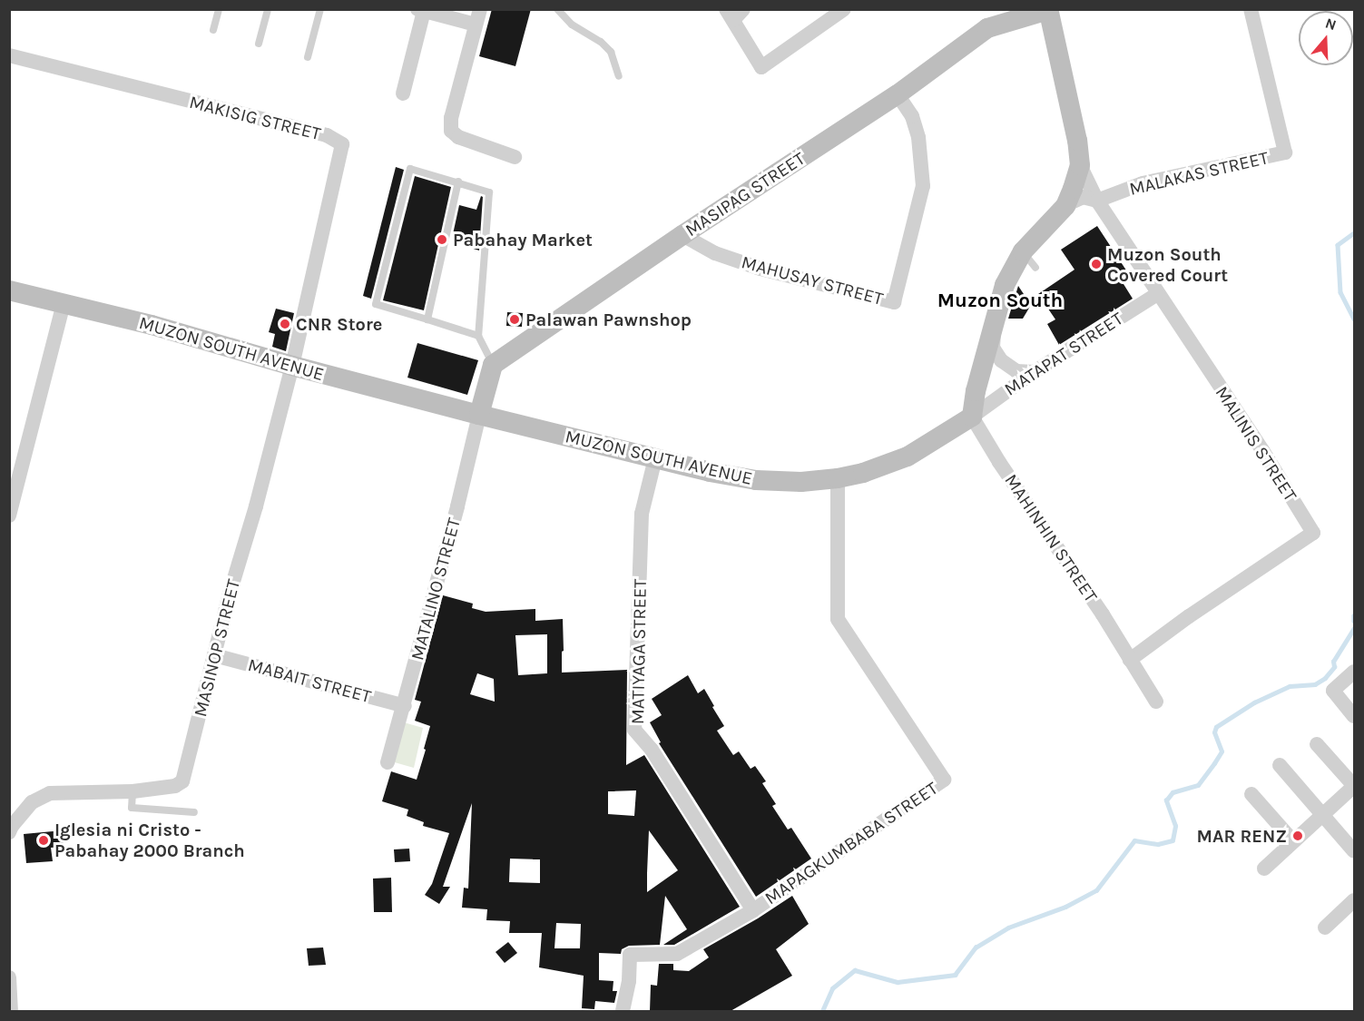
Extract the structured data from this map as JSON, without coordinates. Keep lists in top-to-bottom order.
{
  "streets": {
    "street": [
      "MAKISIG STREET",
      "MALAKAS STREET",
      "MASIPAG STREET",
      "MAHUSAY STREET",
      "MUZON SOUTH AVENUE",
      "MATAPAT STREET",
      "MALINIS STREET",
      "MAHINHIN STREET",
      "MATALINO STREET",
      "MASINOP STREET",
      "MATIYAGA STREET",
      "MABAIT STREET",
      "MAPAGKUMBABA STREET"
    ]
  },
  "crossings": [
    ["MAKISIG STREET", "MUZON SOUTH AVENUE"],
    ["MAKISIG STREET", "MASINOP STREET"],
    ["MALAKAS STREET", "MALINIS STREET"],
    ["MASIPAG STREET", "MAHUSAY STREET"],
    ["MUZON SOUTH AVENUE", "MATAPAT STREET"],
    ["MUZON SOUTH AVENUE", "MAHINHIN STREET"],
    ["MUZON SOUTH AVENUE", "MATALINO STREET"],
    ["MUZON SOUTH AVENUE", "MASINOP STREET"],
    ["MUZON SOUTH AVENUE", "MATIYAGA STREET"],
    ["MUZON SOUTH AVENUE", "MAPAGKUMBABA STREET"],
    ["MATAPAT STREET", "MALINIS STREET"],
    ["MATAPAT STREET", "MAHINHIN STREET"],
    ["MALINIS STREET", "MAHINHIN STREET"],
    ["MATALINO STREET", "MABAIT STREET"],
    ["MASINOP STREET", "MABAIT STREET"],
    ["MATIYAGA STREET", "MAPAGKUMBABA STREET"]
  ],
  "districts": ["Muzon South"],
  "places": [
    "Pabahay Market",
    "Muzon South Covered Court",
    "Palawan Pawnshop",
    "CNR Store",
    "MAR RENZ",
    "Iglesia ni Cristo - Pabahay 2000 Branch"
  ],
  "north": "top"
}
